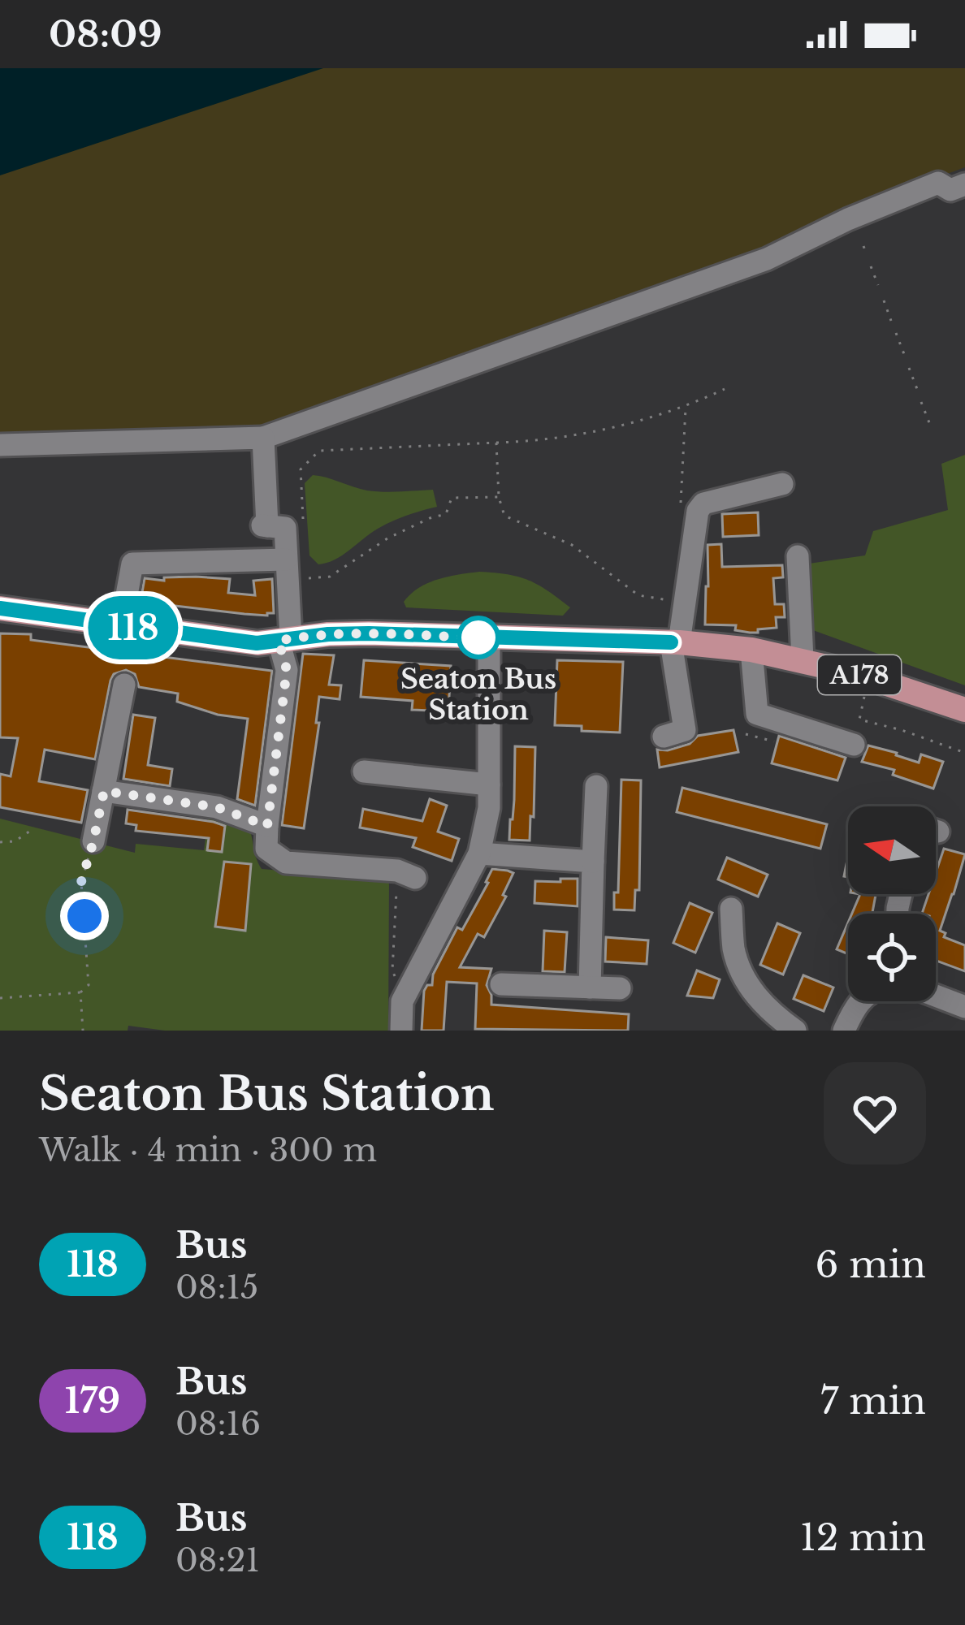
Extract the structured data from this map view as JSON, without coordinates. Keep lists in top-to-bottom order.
{
  "streets": {
    "main road": ["A178"]
  },
  "places": ["Seaton Bus Station"],
  "lines": ["bus line 118"],
  "north": "left",
  "page": {
    "status": "08:09",
    "on_map": "118",
    "heading": ["Seaton Bus Station", "Walk · 4 min · 300 m"],
    "list": [
      {
        "mark": "118",
        "name": "Bus",
        "note": "08:15",
        "value": "6 min"
      },
      {
        "mark": "179",
        "name": "Bus",
        "note": "08:16",
        "value": "7 min"
      },
      {
        "mark": "118",
        "name": "Bus",
        "note": "08:21",
        "value": "12 min"
      }
    ]
  }
}
